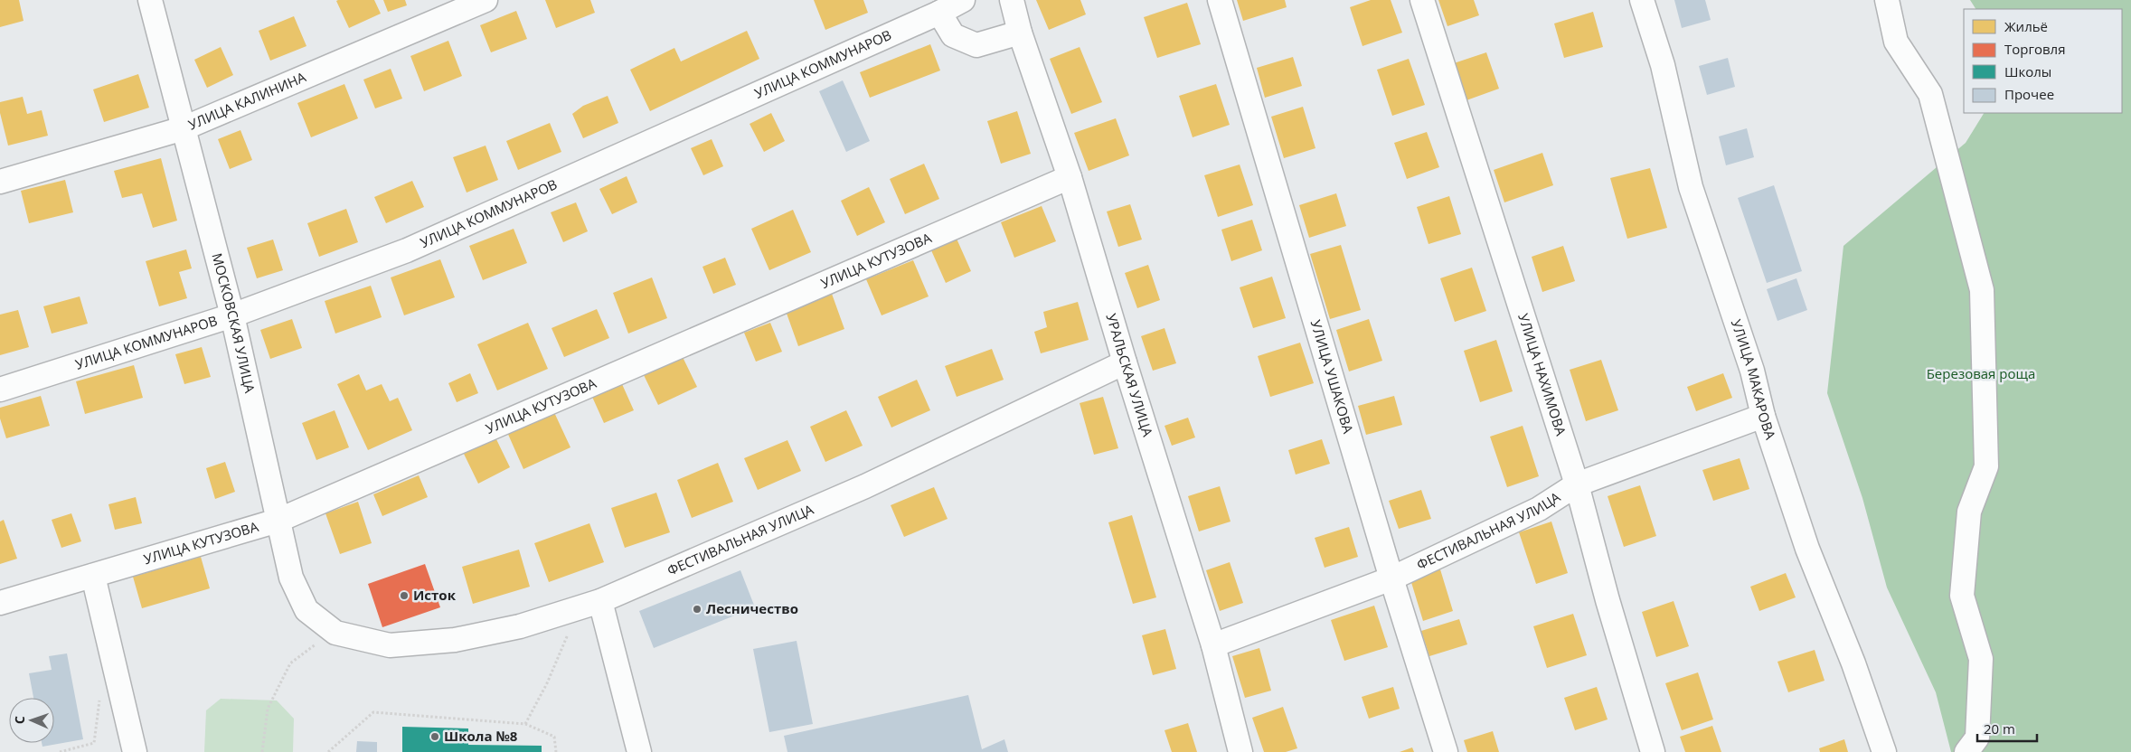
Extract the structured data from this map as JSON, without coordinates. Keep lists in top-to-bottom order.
{
  "streets": {
    "street": [
      "УЛИЦА КОММУНАРОВ",
      "УЛИЦА КАЛИНИНА",
      "УЛИЦА КУТУЗОВА",
      "МОСКОВСКАЯ УЛИЦА",
      "УЛИЦА НАХИМОВА",
      "УРАЛЬСКАЯ УЛИЦА",
      "УЛИЦА УШАКОВА",
      "УЛИЦА МАКАРОВА",
      "ФЕСТИВАЛЬНАЯ УЛИЦА"
    ]
  },
  "crossings": [
    ["УЛИЦА КОММУНАРОВ", "МОСКОВСКАЯ УЛИЦА"],
    ["УЛИЦА КАЛИНИНА", "МОСКОВСКАЯ УЛИЦА"],
    ["УЛИЦА КУТУЗОВА", "МОСКОВСКАЯ УЛИЦА"],
    ["УЛИЦА КУТУЗОВА", "УРАЛЬСКАЯ УЛИЦА"],
    ["МОСКОВСКАЯ УЛИЦА", "ФЕСТИВАЛЬНАЯ УЛИЦА"],
    ["УЛИЦА НАХИМОВА", "ФЕСТИВАЛЬНАЯ УЛИЦА"],
    ["УРАЛЬСКАЯ УЛИЦА", "ФЕСТИВАЛЬНАЯ УЛИЦА"],
    ["УЛИЦА УШАКОВА", "ФЕСТИВАЛЬНАЯ УЛИЦА"],
    ["УЛИЦА МАКАРОВА", "ФЕСТИВАЛЬНАЯ УЛИЦА"]
  ],
  "parks": ["Березовая роща"],
  "places": ["Исток", "Лесничество", "Школа №8"],
  "legend": [
    "Жильё",
    "Торговля",
    "Школы",
    "Прочее"
  ],
  "scale_bar": "20 m",
  "north": "left"
}
